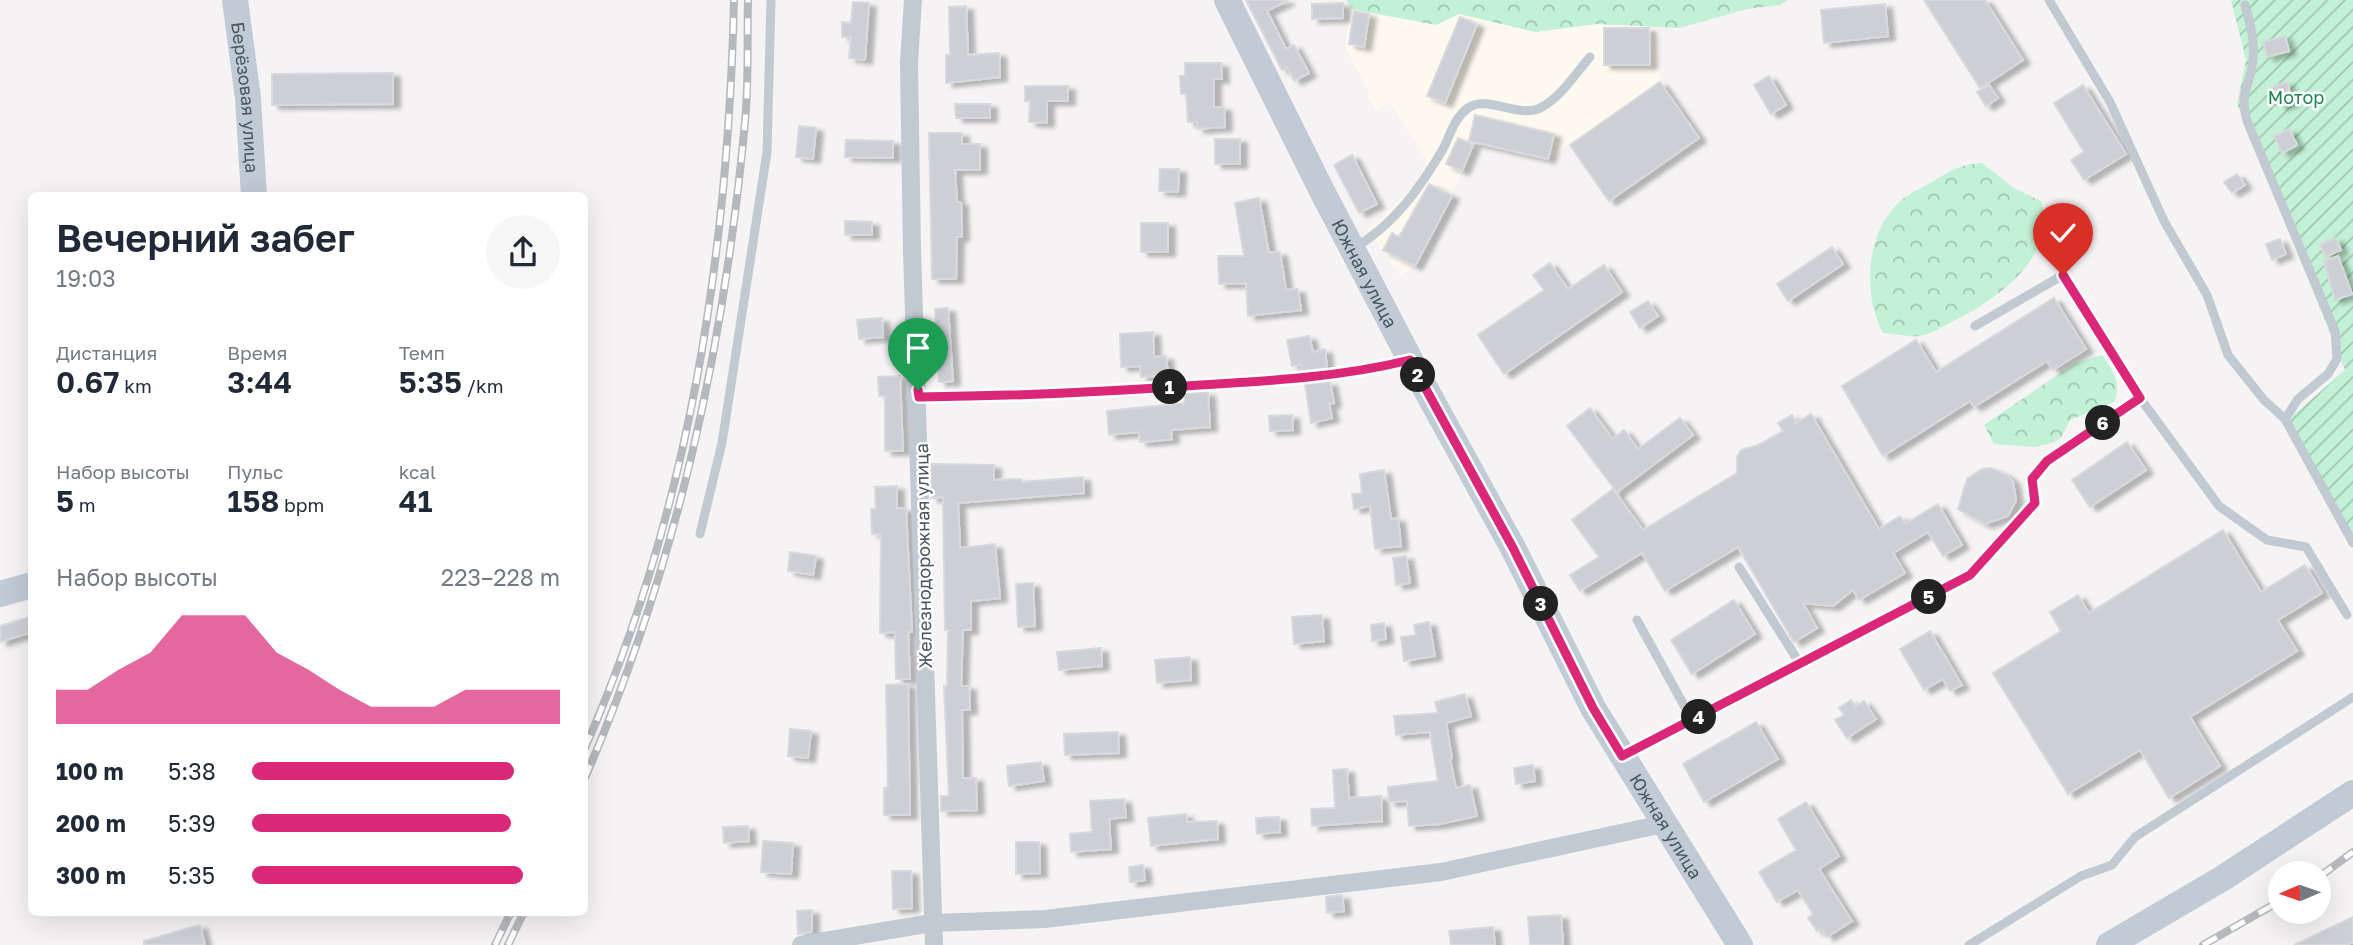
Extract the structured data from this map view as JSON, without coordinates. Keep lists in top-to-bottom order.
{
  "streets": {
    "street": ["Берёзовая улица", "Южная улица", "Железнодорожная улица"]
  },
  "parks": ["Мотор"],
  "north": "left",
  "page": {
    "heading": ["Вечерний забег", "19:03"],
    "stats": [
      ["Дистанция", "0.67 km"],
      ["Время", "3:44"],
      ["Темп", "5:35 /km"],
      ["Набор высоты", "5 m"],
      ["Пульс", "158 bpm"],
      ["kcal", "41"]
    ],
    "pins": [
      "2",
      "1",
      "6",
      "5",
      "3",
      "4"
    ],
    "chart": ["Набор высоты", "223–228 m"],
    "list": [
      {
        "name": "100 m",
        "note": "5:38"
      },
      {
        "name": "200 m",
        "note": "5:39"
      },
      {
        "name": "300 m",
        "note": "5:35"
      }
    ]
  }
}
